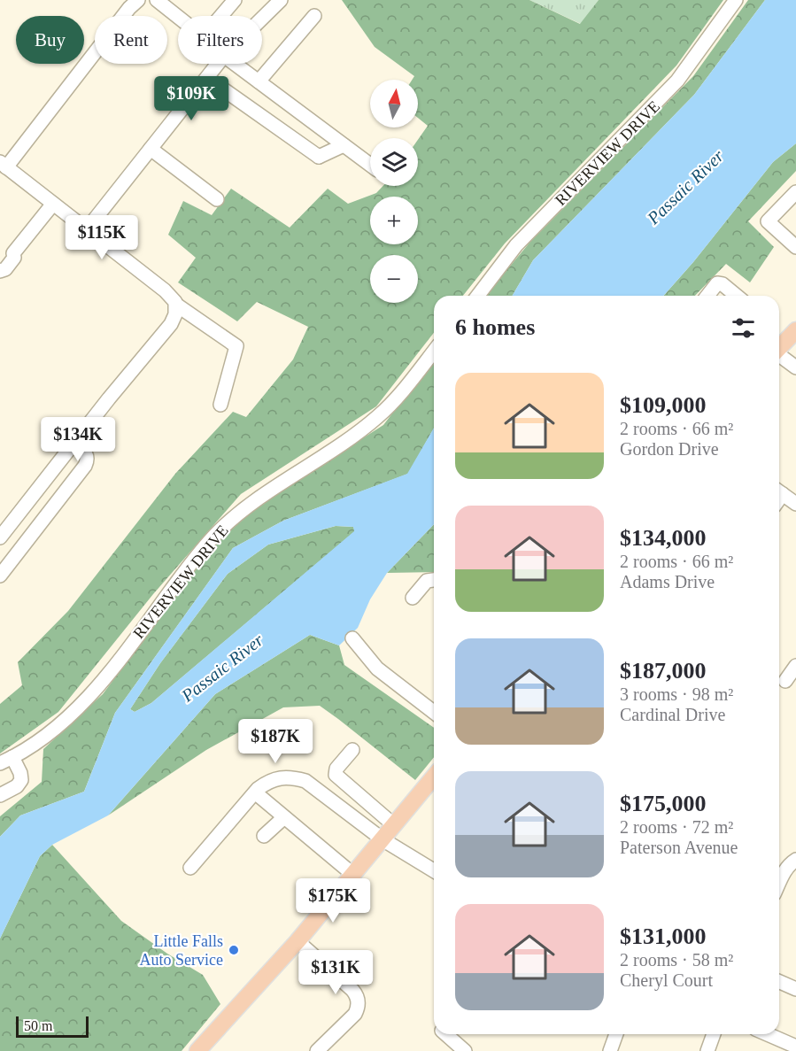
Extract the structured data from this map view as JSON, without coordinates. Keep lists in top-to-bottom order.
{
  "streets": {
    "street": ["RIVERVIEW DRIVE"]
  },
  "water": ["Passaic River"],
  "places": ["Little Falls Auto Service"],
  "scale_bar": "50 m",
  "north": "top",
  "page": {
    "chip": ["Buy", "Rent", "Filters"],
    "price": [
      "$109K",
      "$115K",
      "$134K",
      "$187K",
      "$175K",
      "$131K"
    ],
    "map_buttons": ["+", "−"],
    "heading": "6 homes",
    "list": [
      {
        "name": "$109,000",
        "note": "2 rooms · 66 m² · Gordon Drive"
      },
      {
        "name": "$134,000",
        "note": "2 rooms · 66 m² · Adams Drive"
      },
      {
        "name": "$187,000",
        "note": "3 rooms · 98 m² · Cardinal Drive"
      },
      {
        "name": "$175,000",
        "note": "2 rooms · 72 m² · Paterson Avenue"
      },
      {
        "name": "$131,000",
        "note": "2 rooms · 58 m² · Cheryl Court"
      }
    ],
    "scale": "50 m"
  }
}
